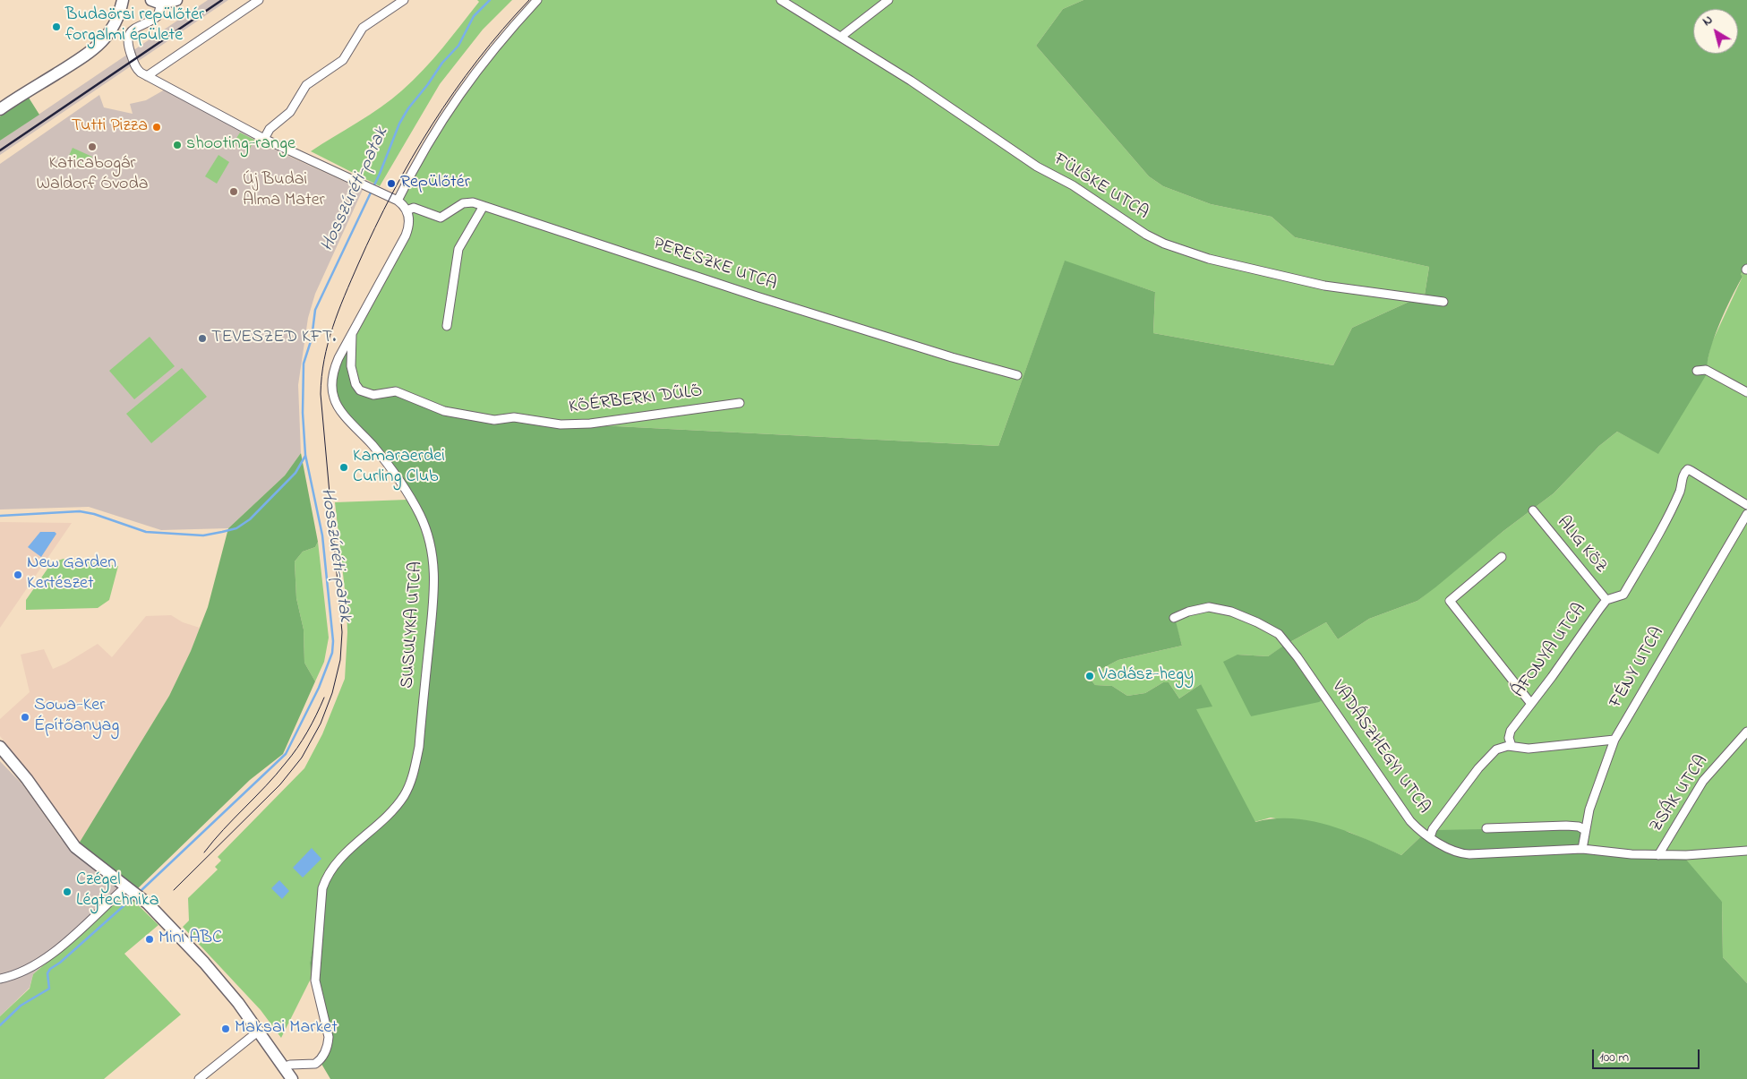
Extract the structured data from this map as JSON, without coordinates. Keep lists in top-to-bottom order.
{
  "streets": {
    "street": [
      "FÜLŐKE UTCA",
      "PERESZKE UTCA",
      "KŐÉRBERKI DŰLŐ",
      "ALIG KÖZ",
      "SUSULYKA UTCA",
      "ÁFONYA UTCA",
      "FÉNY UTCA",
      "VADÁSZHEGYI UTCA",
      "ZSÁK UTCA"
    ]
  },
  "crossings": [
    ["PERESZKE UTCA", "SUSULYKA UTCA"],
    ["KŐÉRBERKI DŰLŐ", "SUSULYKA UTCA"],
    ["ALIG KÖZ", "ÁFONYA UTCA"],
    ["FÉNY UTCA", "VADÁSZHEGYI UTCA"],
    ["VADÁSZHEGYI UTCA", "ZSÁK UTCA"]
  ],
  "water": ["Hosszúréti-patak"],
  "places": [
    "Budaörsi repülőtér forgalmi épülete",
    "Tutti Pizza",
    "shooting-range",
    "Katicabogár Waldorf Óvoda",
    "Repülőtér",
    "Új Budai Alma Mater",
    "TEVESZED KFT.",
    "Kamaraerdei Curling Club",
    "New Garden Kertészet",
    "Vadász-hegy",
    "Sowa-Ker Építőanyag",
    "Czégel Légtechnika",
    "Mini ABC",
    "Maksai Market"
  ],
  "scale_bar": "100 m",
  "north": "top left"
}
